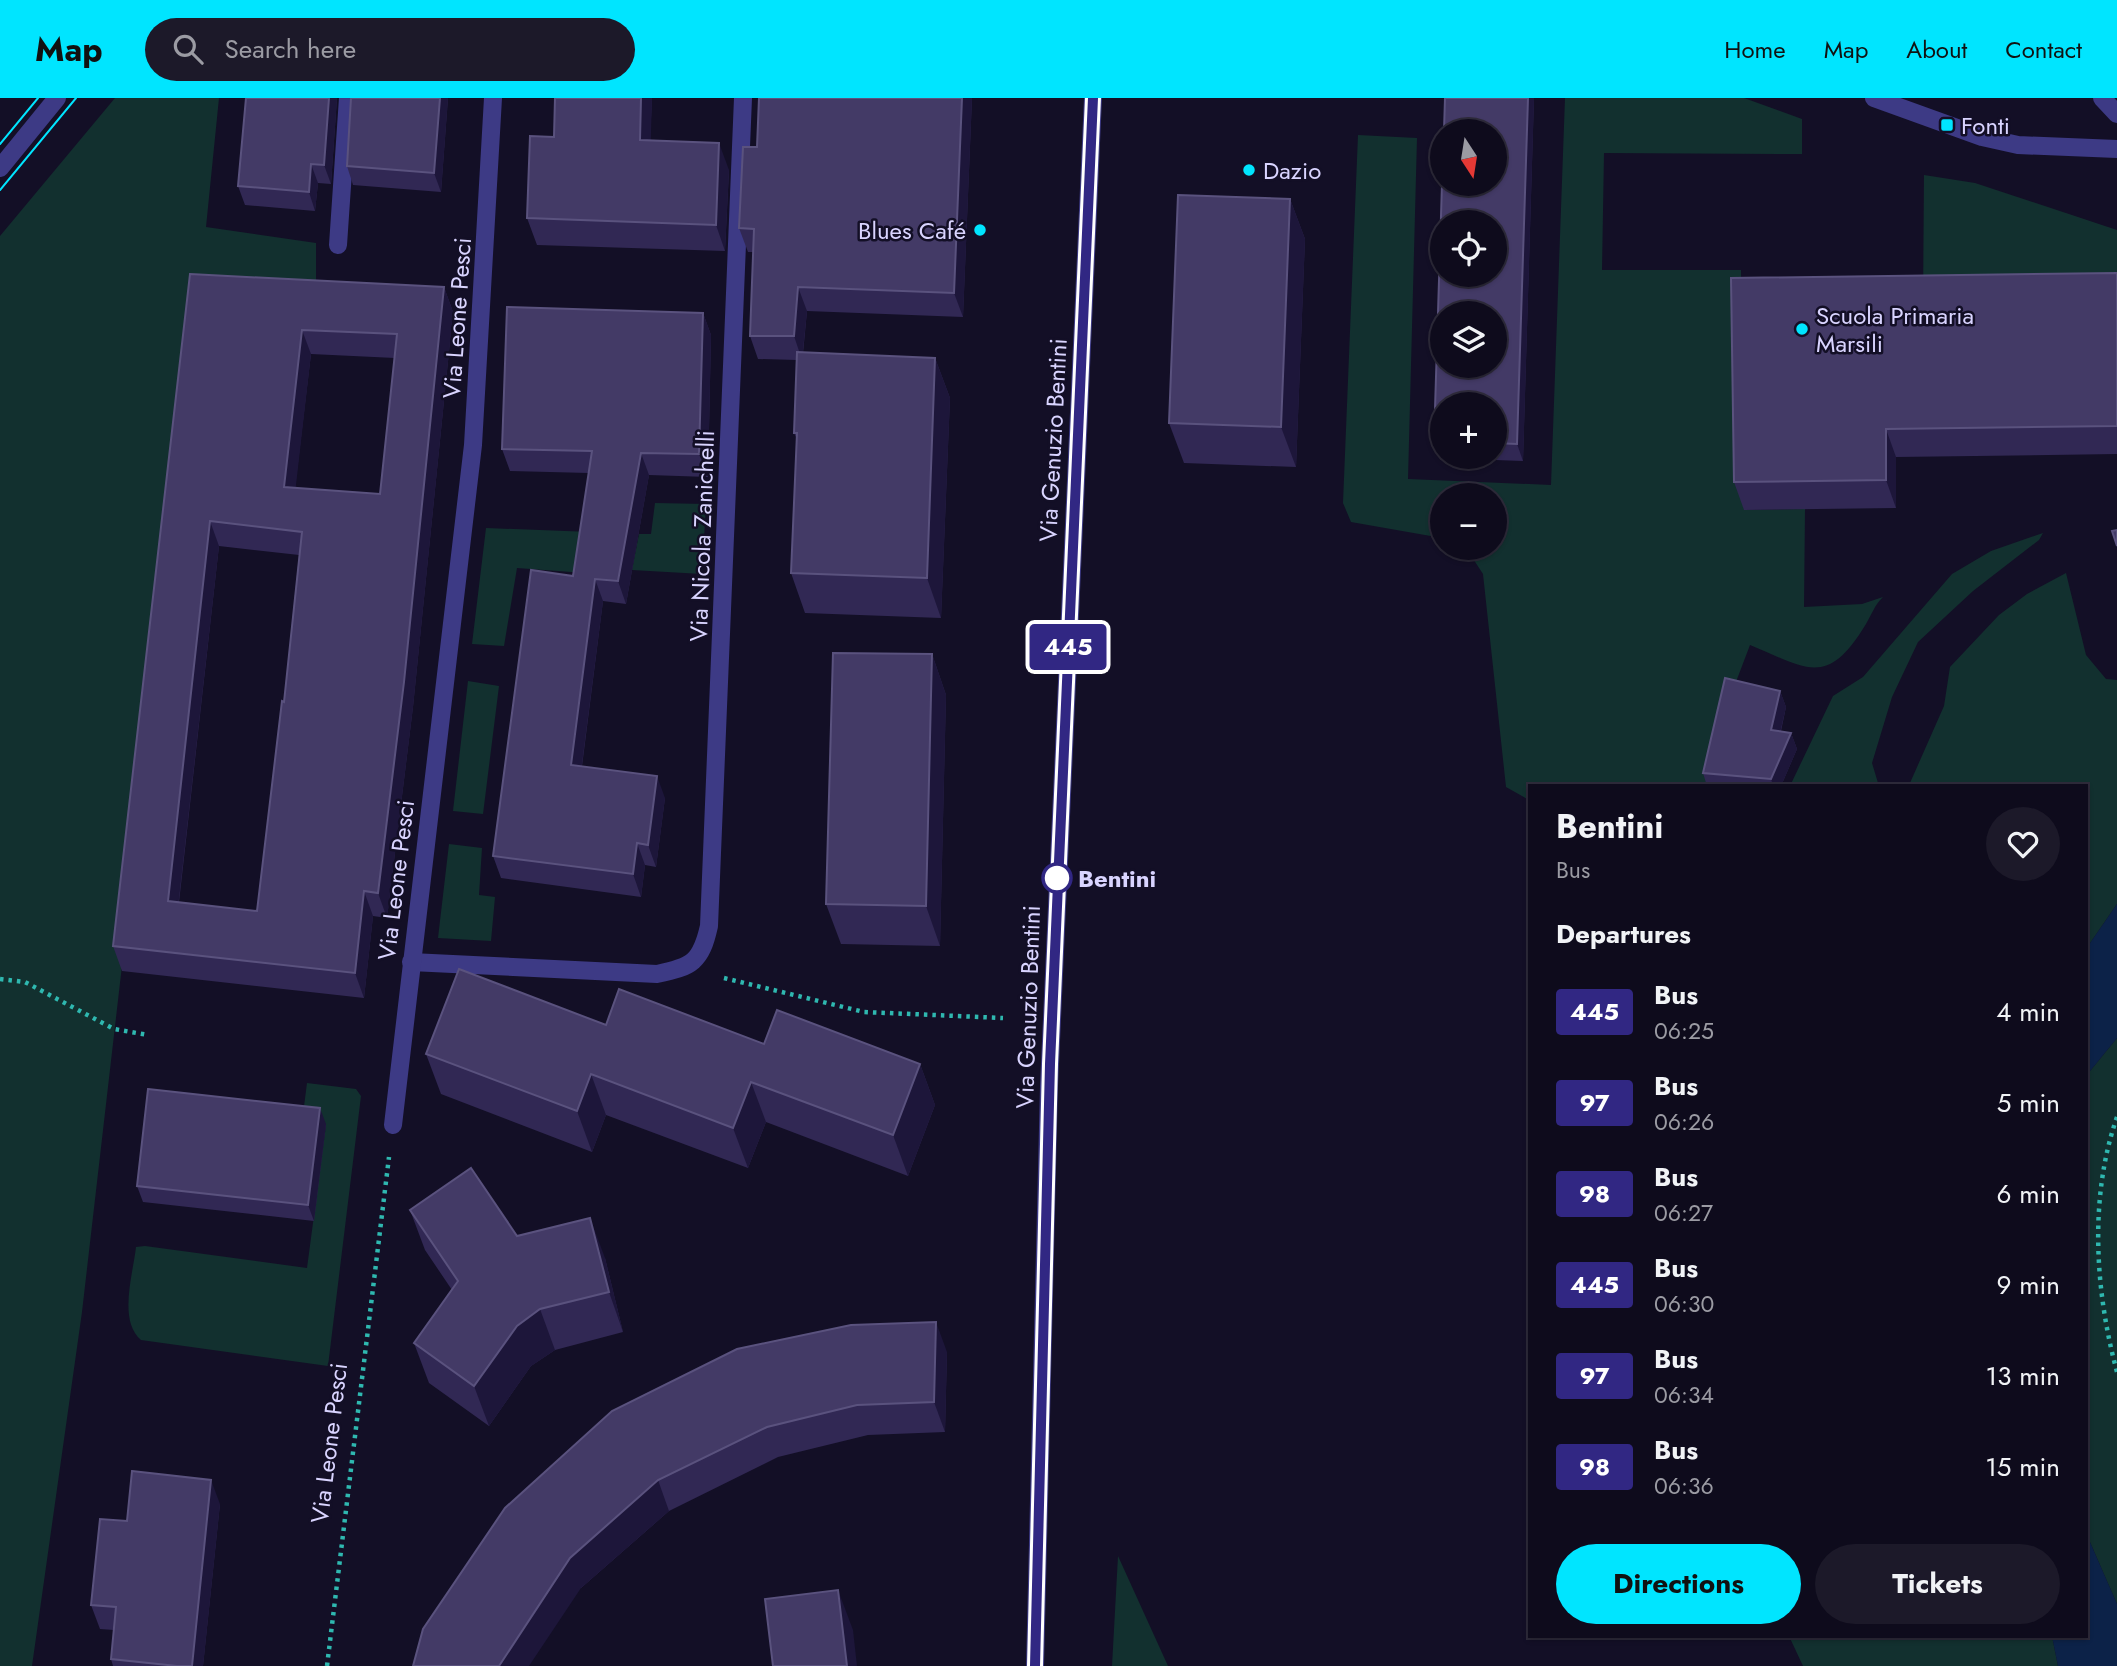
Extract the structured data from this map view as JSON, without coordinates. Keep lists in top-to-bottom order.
{
  "streets": {
    "street": ["Via Leone Pesci", "Via Genuzio Bentini", "Via Nicola Zanichelli"]
  },
  "places": {
    "transit": ["Fonti"],
    "other": [
      "Dazio",
      "Blues Café",
      "Scuola Primaria Marsili",
      "Bentini"
    ]
  },
  "lines": ["bus line 445"],
  "north": "bottom",
  "page": {
    "header": "Map",
    "search": "Search here",
    "nav": [
      "Home",
      "Map",
      "About",
      "Contact"
    ],
    "on_map": "445",
    "map_buttons": ["+", "−"],
    "heading": [
      ["Bentini", "Bus"],
      "Departures"
    ],
    "list": [
      {
        "mark": "445",
        "name": "Bus",
        "note": "06:25",
        "value": "4 min"
      },
      {
        "mark": "97",
        "name": "Bus",
        "note": "06:26",
        "value": "5 min"
      },
      {
        "mark": "98",
        "name": "Bus",
        "note": "06:27",
        "value": "6 min"
      },
      {
        "mark": "445",
        "name": "Bus",
        "note": "06:30",
        "value": "9 min"
      },
      {
        "mark": "97",
        "name": "Bus",
        "note": "06:34",
        "value": "13 min"
      },
      {
        "mark": "98",
        "name": "Bus",
        "note": "06:36",
        "value": "15 min"
      }
    ],
    "buttons": ["Directions", "Tickets"]
  }
}
